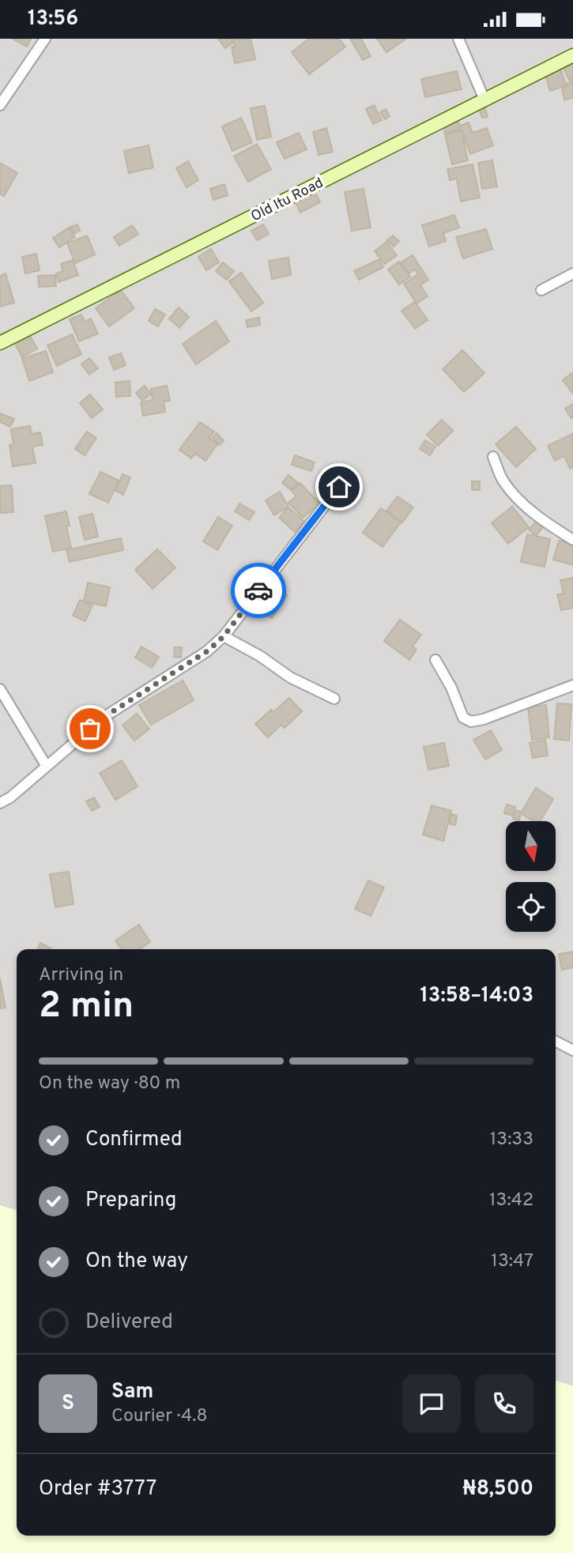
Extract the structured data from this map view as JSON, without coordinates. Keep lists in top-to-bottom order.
{
  "streets": {
    "street": ["Old Itu Road"]
  },
  "north": "bottom",
  "page": {
    "status": "13:56",
    "heading": ["2 min", "Arriving in", "13:58–14:03"],
    "panel": [
      "Sam",
      "Courier · 4.8",
      "Order #3777",
      "₦8,500"
    ],
    "bar": "On the way · 80 m",
    "list": [
      ["Confirmed", "13:33"],
      ["Preparing", "13:42"],
      ["On the way", "13:47"],
      "Delivered"
    ],
    "round": "S"
  }
}
